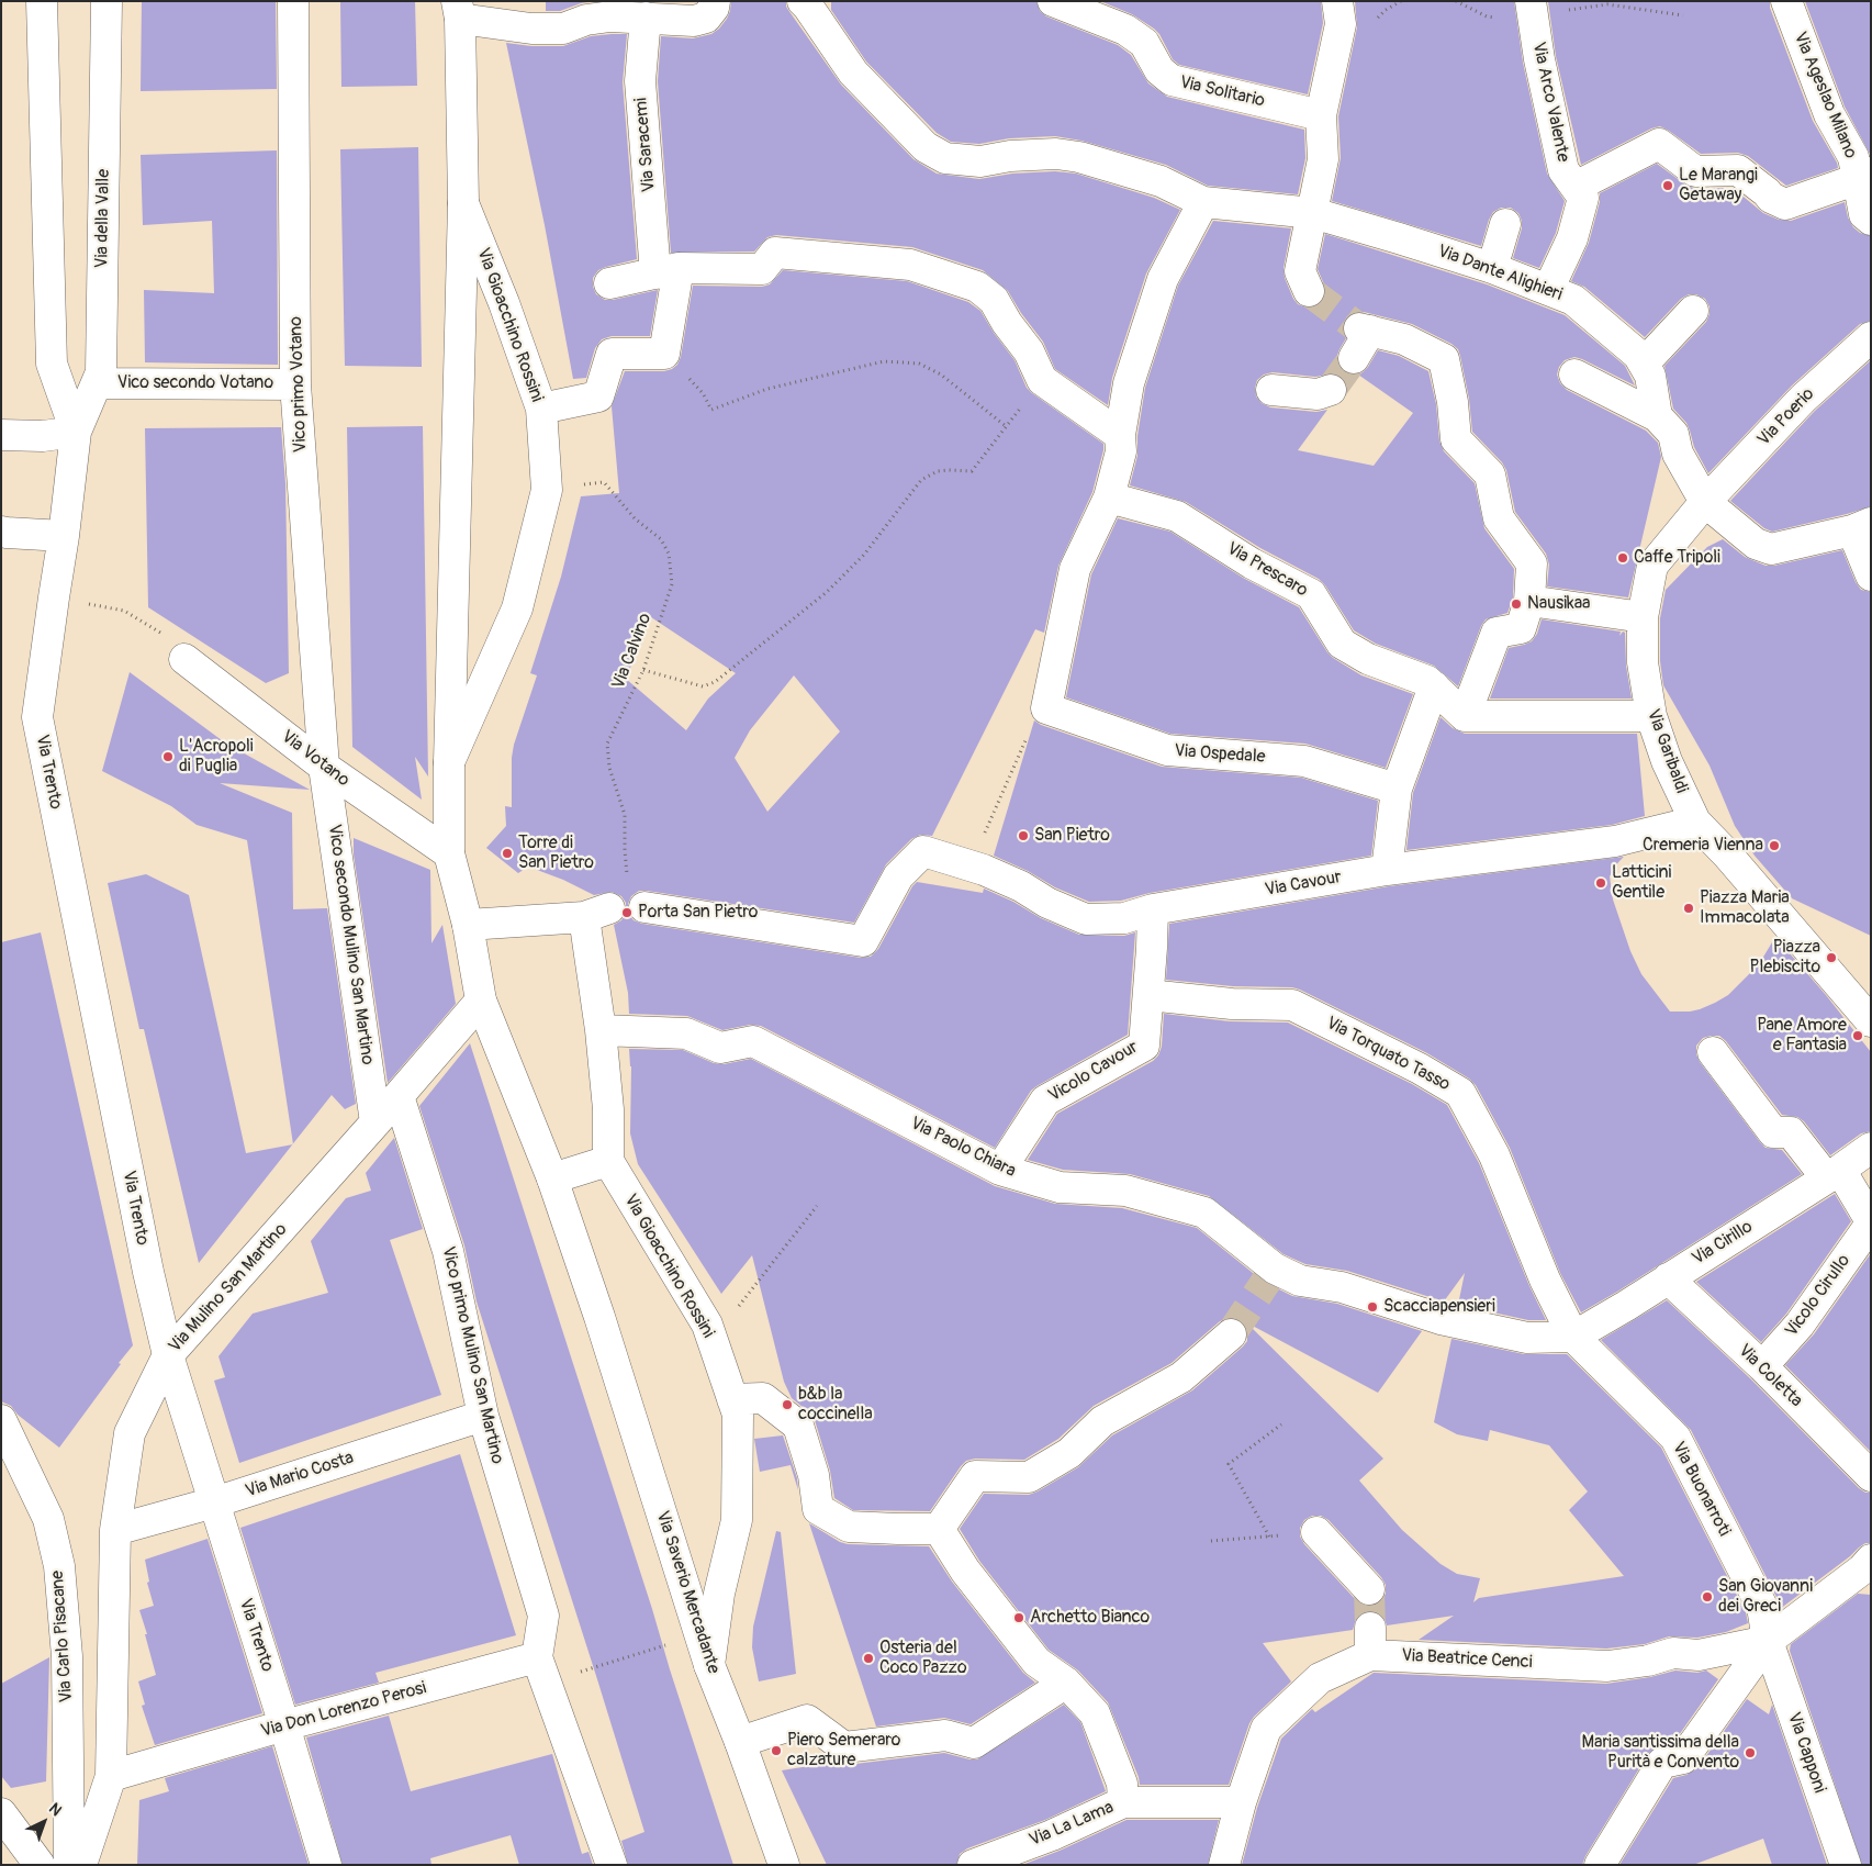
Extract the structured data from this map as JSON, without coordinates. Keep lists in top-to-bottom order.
{
  "streets": {
    "street": [
      "Via Solitario",
      "Via Ageslao Milano",
      "Via Arco Valente",
      "Via Saracemi",
      "Via della Valle",
      "Via Dante Alighieri",
      "Via Gioacchino Rossini",
      "Vico secondo Votano",
      "Vico primo Votano",
      "Via Poerio",
      "Via Prescaro",
      "Via Garibaldi",
      "Via Ospedale",
      "Via Votano",
      "Via Trento",
      "Via Cavour",
      "Vico secondo Mulino San Martino",
      "Via Torquato Tasso",
      "Vicolo Cavour",
      "Via Paolo Chiara",
      "Via Cirillo",
      "Via Mulino San Martino",
      "Vicolo Cirullo",
      "Vico primo Mulino San Martino",
      "Via Coletta",
      "Via Mario Costa",
      "Via Buonarroti",
      "Via Saverio Mercadante",
      "Via Carlo Pisacane",
      "Via Beatrice Cenci",
      "Via Don Lorenzo Perosi",
      "Via Capponi",
      "Via La Lama"
    ],
    "path": ["Via Calvino"]
  },
  "crossings": [
    ["Via Arco Valente", "Via Dante Alighieri"],
    ["Via della Valle", "Vico secondo Votano"],
    ["Via della Valle", "Via Trento"],
    ["Via Gioacchino Rossini", "Via Calvino"],
    ["Via Gioacchino Rossini", "Via Votano"],
    ["Via Gioacchino Rossini", "Via Mulino San Martino"],
    ["Via Gioacchino Rossini", "Via Saverio Mercadante"],
    ["Vico secondo Votano", "Vico primo Votano"],
    ["Vico primo Votano", "Via Votano"],
    ["Vico primo Votano", "Vico secondo Mulino San Martino"],
    ["Via Poerio", "Via Garibaldi"],
    ["Via Garibaldi", "Via Cavour"],
    ["Via Votano", "Vico secondo Mulino San Martino"],
    ["Via Trento", "Via Mulino San Martino"],
    ["Via Trento", "Via Mario Costa"],
    ["Via Trento", "Via Don Lorenzo Perosi"],
    ["Vico secondo Mulino San Martino", "Via Mulino San Martino"],
    ["Via Torquato Tasso", "Vicolo Cavour"],
    ["Via Torquato Tasso", "Via Paolo Chiara"],
    ["Via Torquato Tasso", "Via Cirillo"],
    ["Via Torquato Tasso", "Via Buonarroti"],
    ["Vicolo Cavour", "Via Paolo Chiara"],
    ["Via Paolo Chiara", "Via Cirillo"],
    ["Via Paolo Chiara", "Via Buonarroti"],
    ["Via Cirillo", "Vicolo Cirullo"],
    ["Via Cirillo", "Via Coletta"],
    ["Via Cirillo", "Via Buonarroti"],
    ["Via Mulino San Martino", "Vico primo Mulino San Martino"],
    ["Via Mulino San Martino", "Via Mario Costa"],
    ["Via Mulino San Martino", "Via Don Lorenzo Perosi"],
    ["Vicolo Cirullo", "Via Coletta"],
    ["Vico primo Mulino San Martino", "Via Mario Costa"],
    ["Vico primo Mulino San Martino", "Via Don Lorenzo Perosi"],
    ["Via Buonarroti", "Via Beatrice Cenci"],
    ["Via Buonarroti", "Via Capponi"],
    ["Via Beatrice Cenci", "Via Capponi"],
    ["Via Beatrice Cenci", "Via La Lama"]
  ],
  "places": [
    "Le Marangi Getaway",
    "Caffe Tripoli",
    "Nausikaa",
    "L'Acropoli di Puglia",
    "San Pietro",
    "Cremeria Vienna",
    "Torre di San Pietro",
    "Latticini Gentile",
    "Piazza Maria Immacolata",
    "Porta San Pietro",
    "Piazza Plebiscito",
    "Pane Amore e Fantasia",
    "Scacciapensieri",
    "b&b la coccinella",
    "San Giovanni dei Greci",
    "Archetto Bianco",
    "Osteria del Coco Pazzo",
    "Piero Semeraro calzature",
    "Maria santissima della Purità e Convento"
  ],
  "north": "top right"
}
